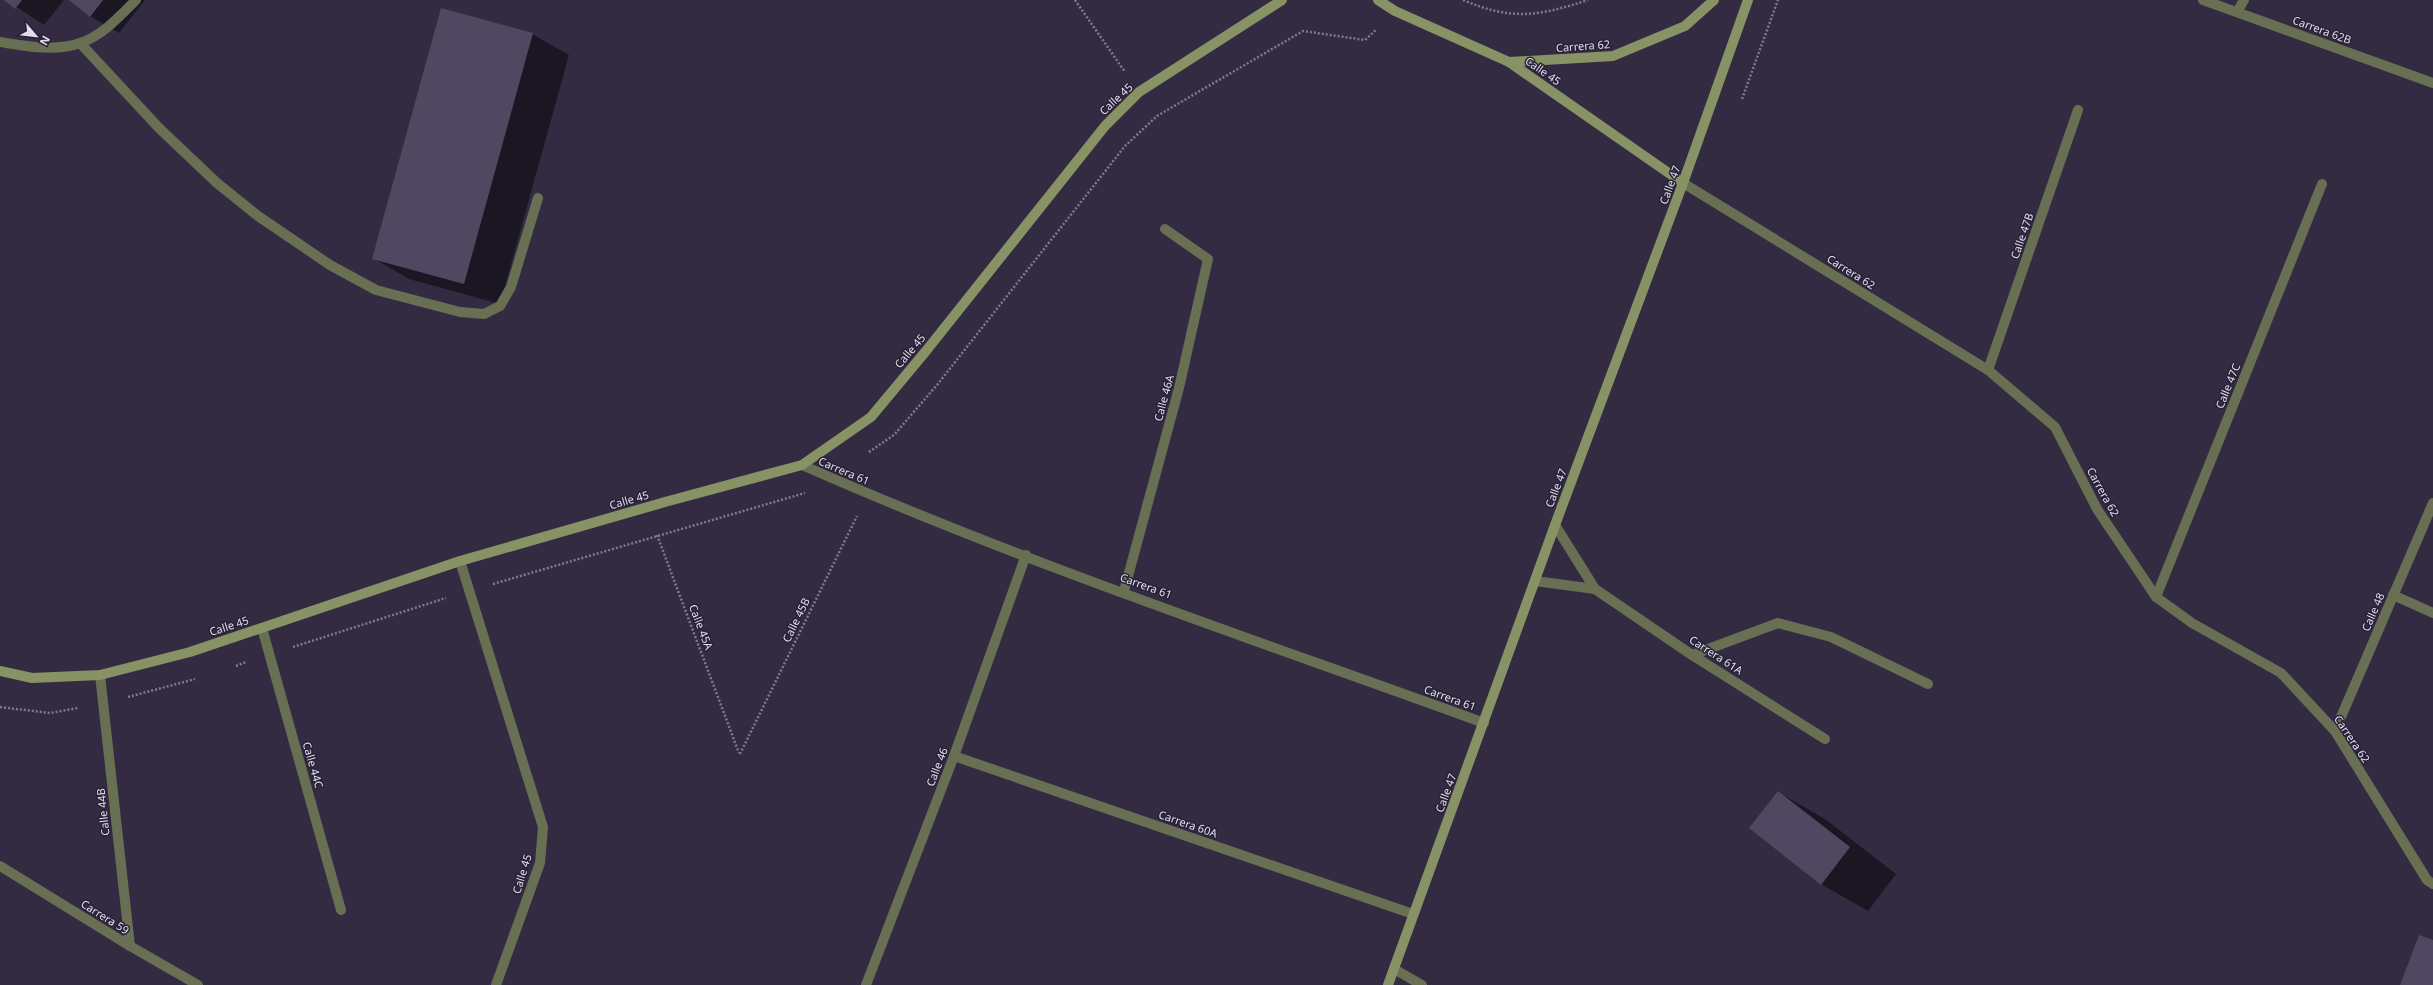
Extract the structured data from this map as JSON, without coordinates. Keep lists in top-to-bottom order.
{
  "streets": {
    "street": [
      "Carrera 62B",
      "Carrera 62",
      "Calle 45",
      "Calle 47",
      "Calle 47B",
      "Calle 47C",
      "Calle 46A",
      "Carrera 61",
      "Calle 48",
      "Carrera 61A",
      "Calle 44C",
      "Calle 46",
      "Calle 44B",
      "Carrera 60A",
      "Carrera 59"
    ],
    "path": ["Calle 45B", "Calle 45A"]
  },
  "crossings": [
    ["Carrera 62", "Calle 45"],
    ["Carrera 62", "Calle 47"],
    ["Carrera 62", "Calle 47B"],
    ["Carrera 62", "Calle 47C"],
    ["Carrera 62", "Calle 48"],
    ["Calle 45", "Calle 47"],
    ["Calle 45", "Carrera 61"],
    ["Calle 45", "Calle 45A"],
    ["Calle 45", "Calle 44C"],
    ["Calle 45", "Calle 44B"],
    ["Calle 47", "Carrera 61"],
    ["Calle 47", "Carrera 61A"],
    ["Calle 47", "Carrera 60A"],
    ["Calle 46A", "Carrera 61"],
    ["Carrera 61", "Calle 45B"],
    ["Carrera 61", "Calle 46"],
    ["Calle 45B", "Calle 45A"],
    ["Calle 46", "Carrera 60A"],
    ["Calle 44B", "Carrera 59"]
  ],
  "north": "bottom right"
}
